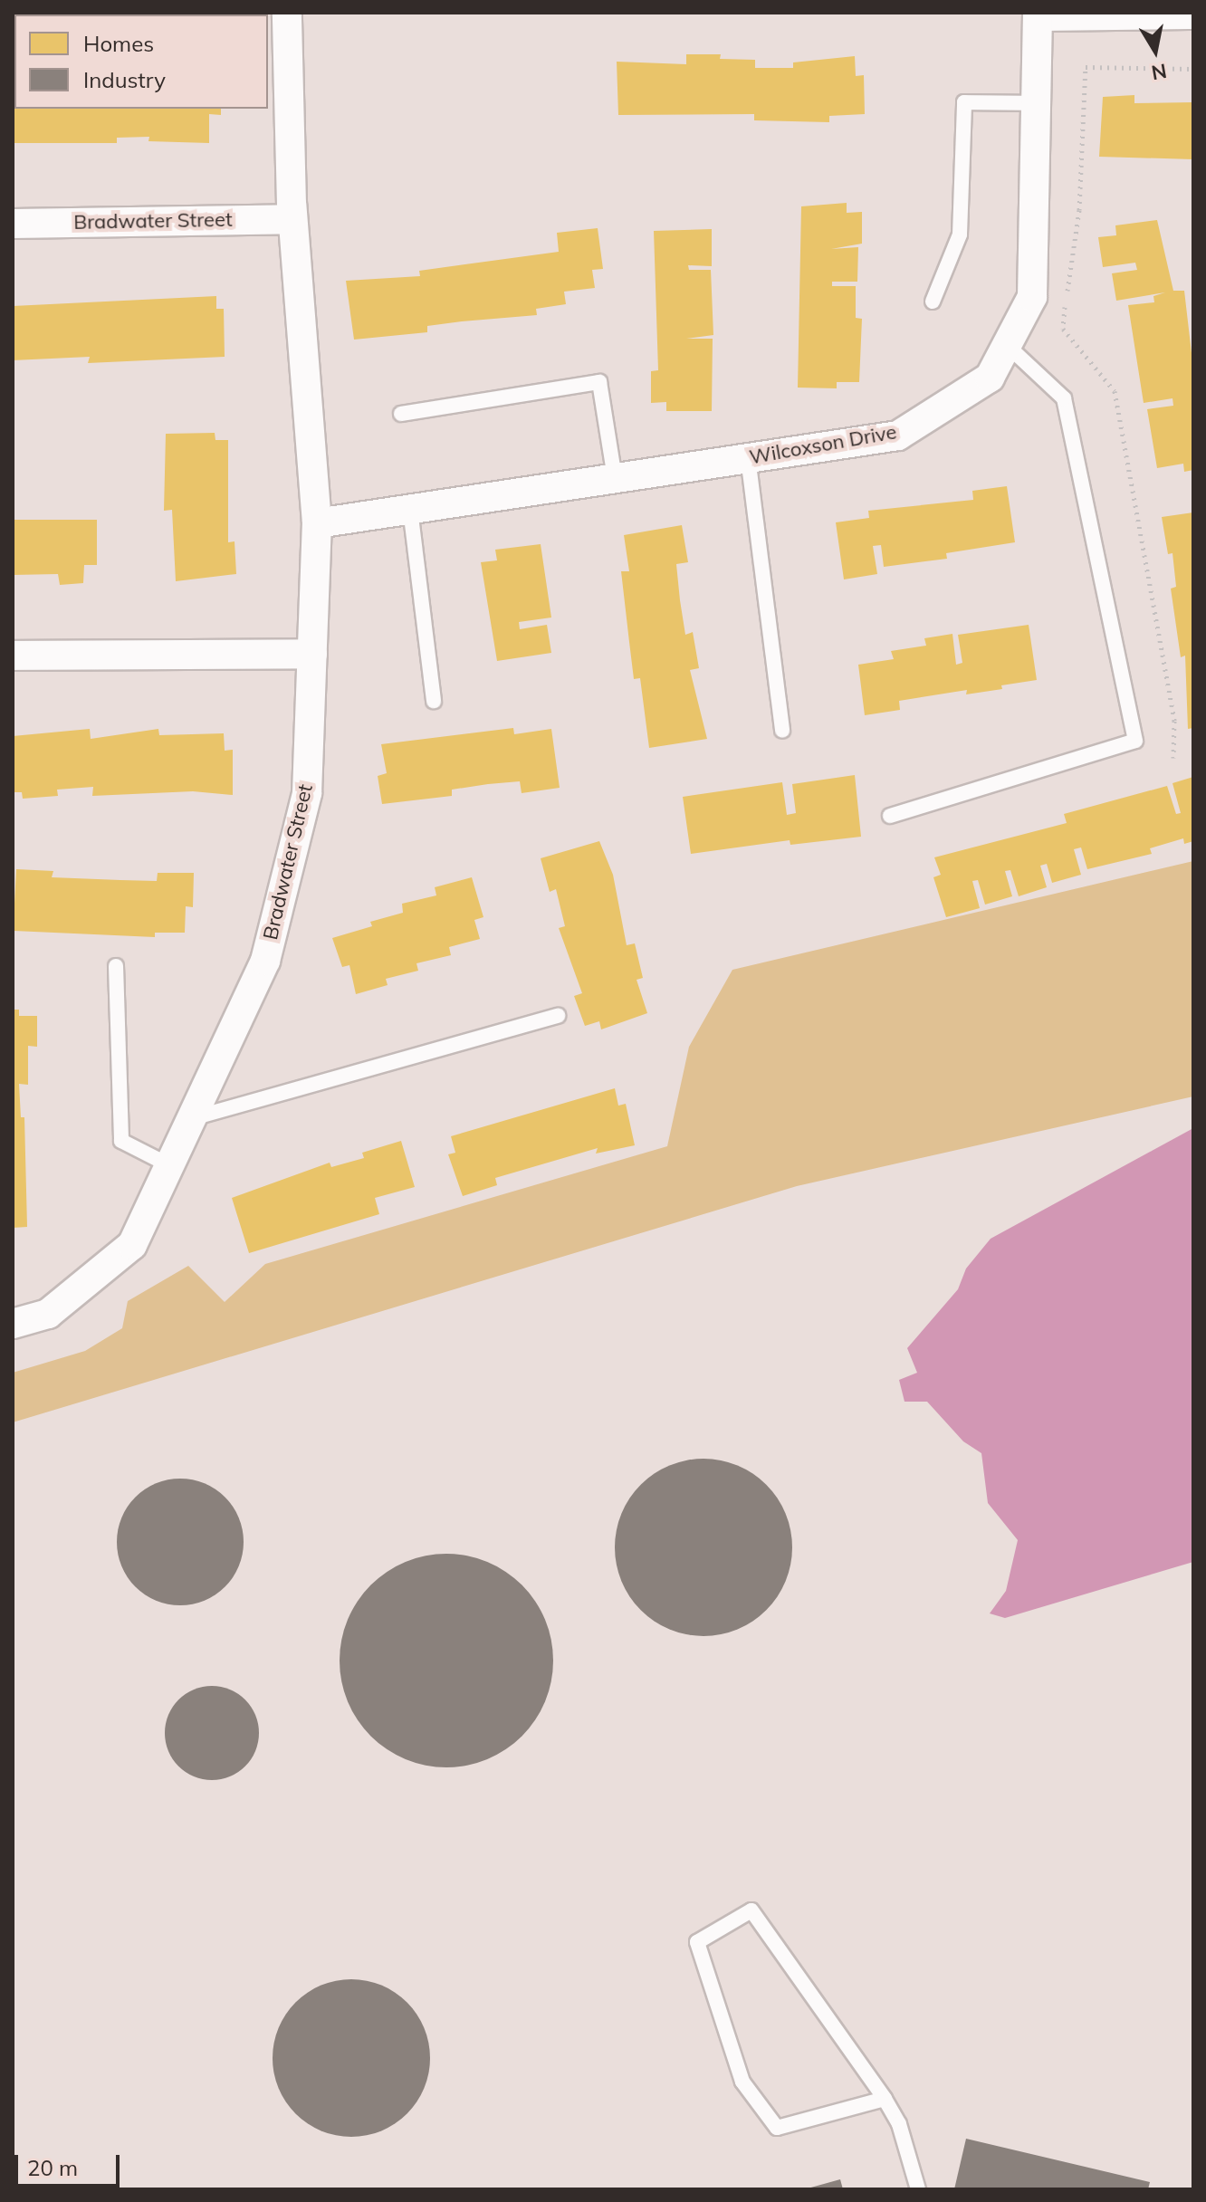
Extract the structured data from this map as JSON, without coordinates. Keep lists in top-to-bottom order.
{
  "streets": {
    "street": ["Bradwater Street", "Wilcoxson Drive"]
  },
  "crossings": [
    ["Bradwater Street", "Wilcoxson Drive"]
  ],
  "legend": ["Homes", "Industry"],
  "scale_bar": "20 m",
  "north": "bottom"
}
